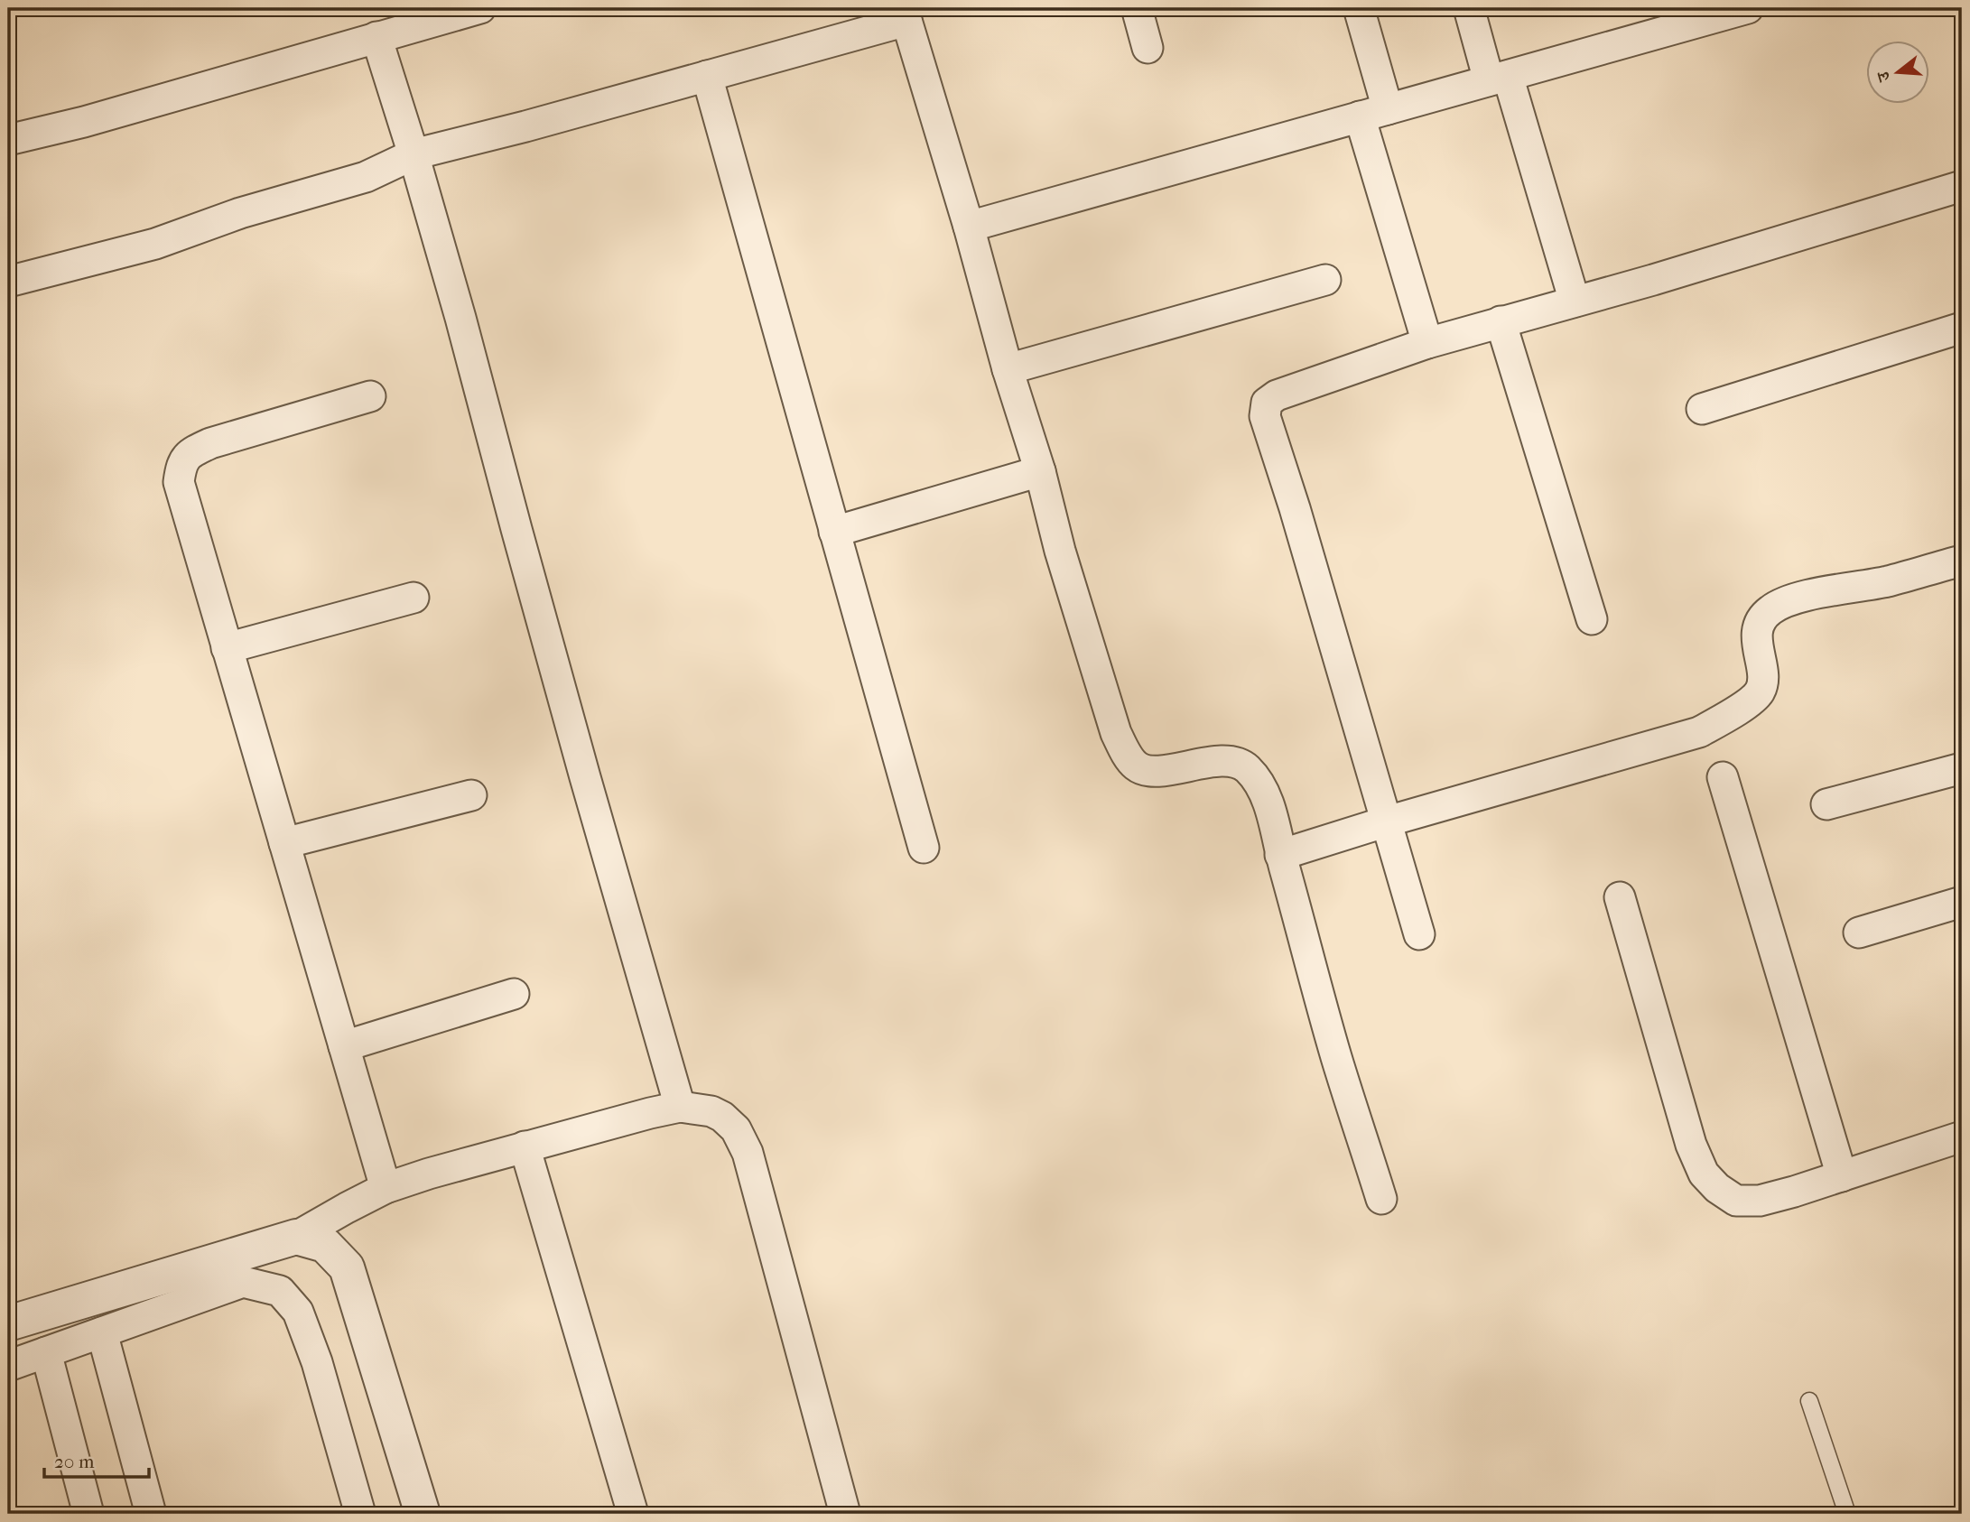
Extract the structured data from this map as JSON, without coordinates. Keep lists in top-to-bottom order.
{
  "scale_bar": "20 m",
  "north": "left"
}
